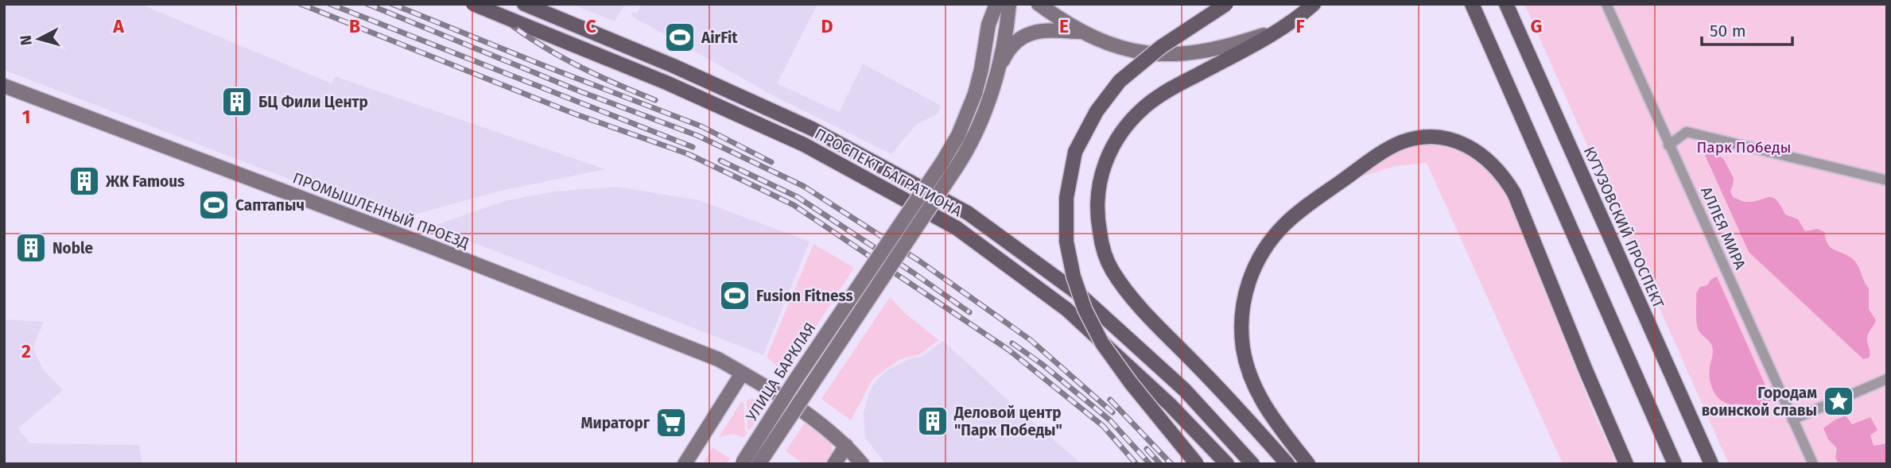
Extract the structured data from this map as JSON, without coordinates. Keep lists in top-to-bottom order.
{
  "streets": {
    "main road": [
      "ПРОСПЕКТ БАГРАТИОНА",
      "ПРОМЫШЛЕННЫЙ ПРОЕЗД",
      "КУТУЗОВСКИЙ ПРОСПЕКТ",
      "УЛИЦА БАРКЛАЯ"
    ],
    "street": ["АЛЛЕЯ МИРА"]
  },
  "parks": ["Парк Победы"],
  "places": {
    "sports": ["AirFit", "Саптапыч", "Fusion Fitness"],
    "building": [
      "БЦ Фили Центр",
      "ЖК Famous",
      "Noble",
      "Деловой центр \"Парк Победы\""
    ],
    "place": ["Городам воинской славы"],
    "supermarket": ["Мираторг"]
  },
  "scale_bar": "50 m",
  "north": "left",
  "grid": {
    "columns": [
      "A",
      "B",
      "C",
      "D",
      "E",
      "F",
      "G"
    ],
    "rows": ["1", "2"]
  }
}
